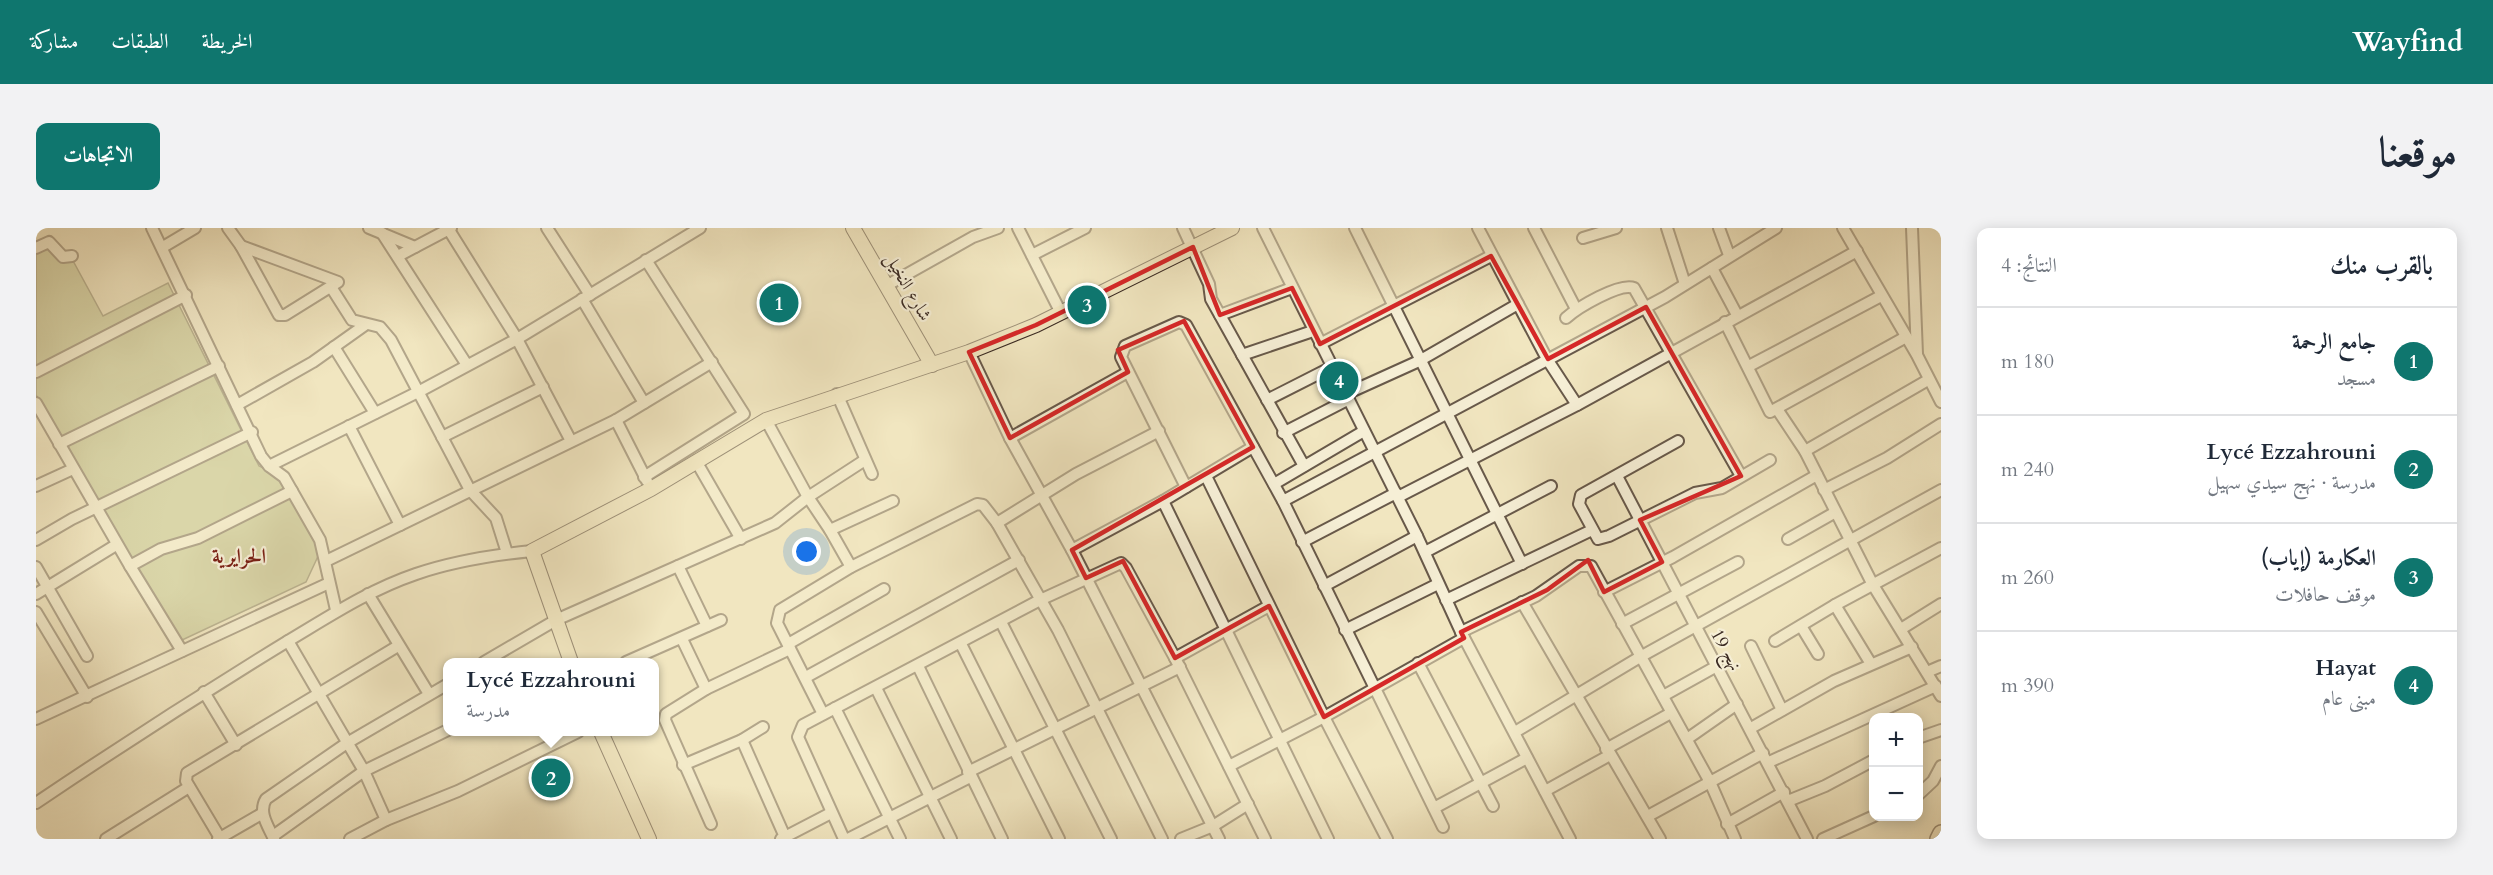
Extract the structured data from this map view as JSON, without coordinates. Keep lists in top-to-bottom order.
{
  "streets": {
    "main road": ["شارع النخيل"],
    "street": ["نهج 19"]
  },
  "districts": ["الحرايرية"],
  "page": {
    "header": "Wayfind",
    "nav": ["الخريطة", "الطبقات", "مشاركة"],
    "title": "موقعنا",
    "buttons": "الاتجاهات",
    "heading": ["بالقرب منك", "النتائج: 4"],
    "pins": [
      "1",
      "3",
      "4",
      "2"
    ],
    "list": [
      {
        "mark": "1",
        "name": "جامع الرحمة",
        "note": "مسجد",
        "value": "180 m"
      },
      {
        "mark": "2",
        "name": "Lycé Ezzahrouni",
        "note": "مدرسة · نهج سيدي سهيل",
        "value": "240 m"
      },
      {
        "mark": "3",
        "name": "العكارمة (إياب)",
        "note": "موقف حافلات",
        "value": "260 m"
      },
      {
        "mark": "4",
        "name": "Hayat",
        "note": "مبنى عام",
        "value": "390 m"
      }
    ],
    "popup": ["Lycé Ezzahrouni", "مدرسة"],
    "map_buttons": ["+", "−"]
  }
}
